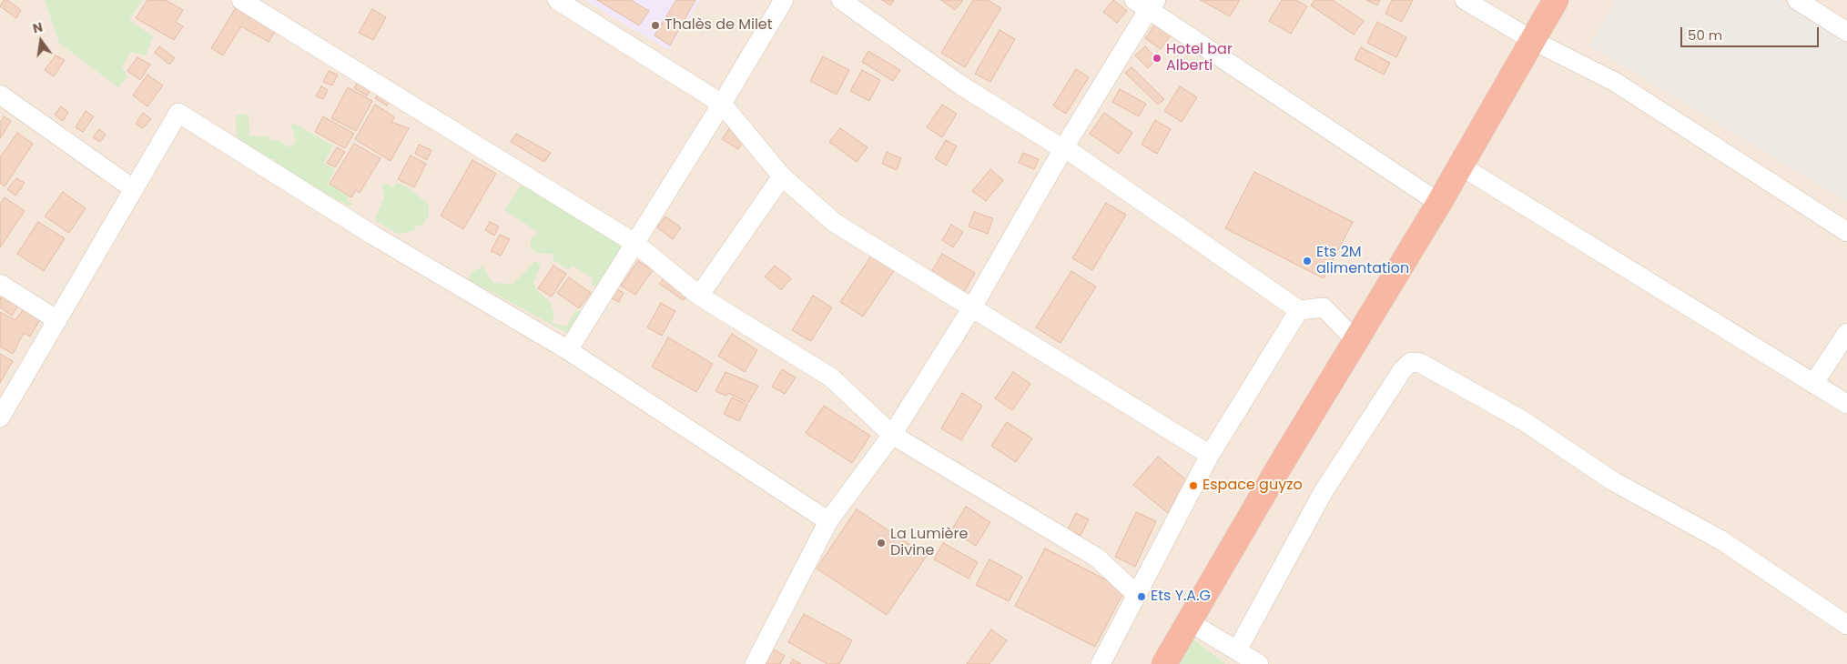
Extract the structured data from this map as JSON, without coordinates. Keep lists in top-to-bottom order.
{
  "places": [
    "Thalès de Milet",
    "Hotel bar Alberti",
    "Ets 2M alimentation",
    "Espace guyzo",
    "La Lumière Divine",
    "Ets Y.A.G"
  ],
  "scale_bar": "50 m",
  "north": "top"
}
